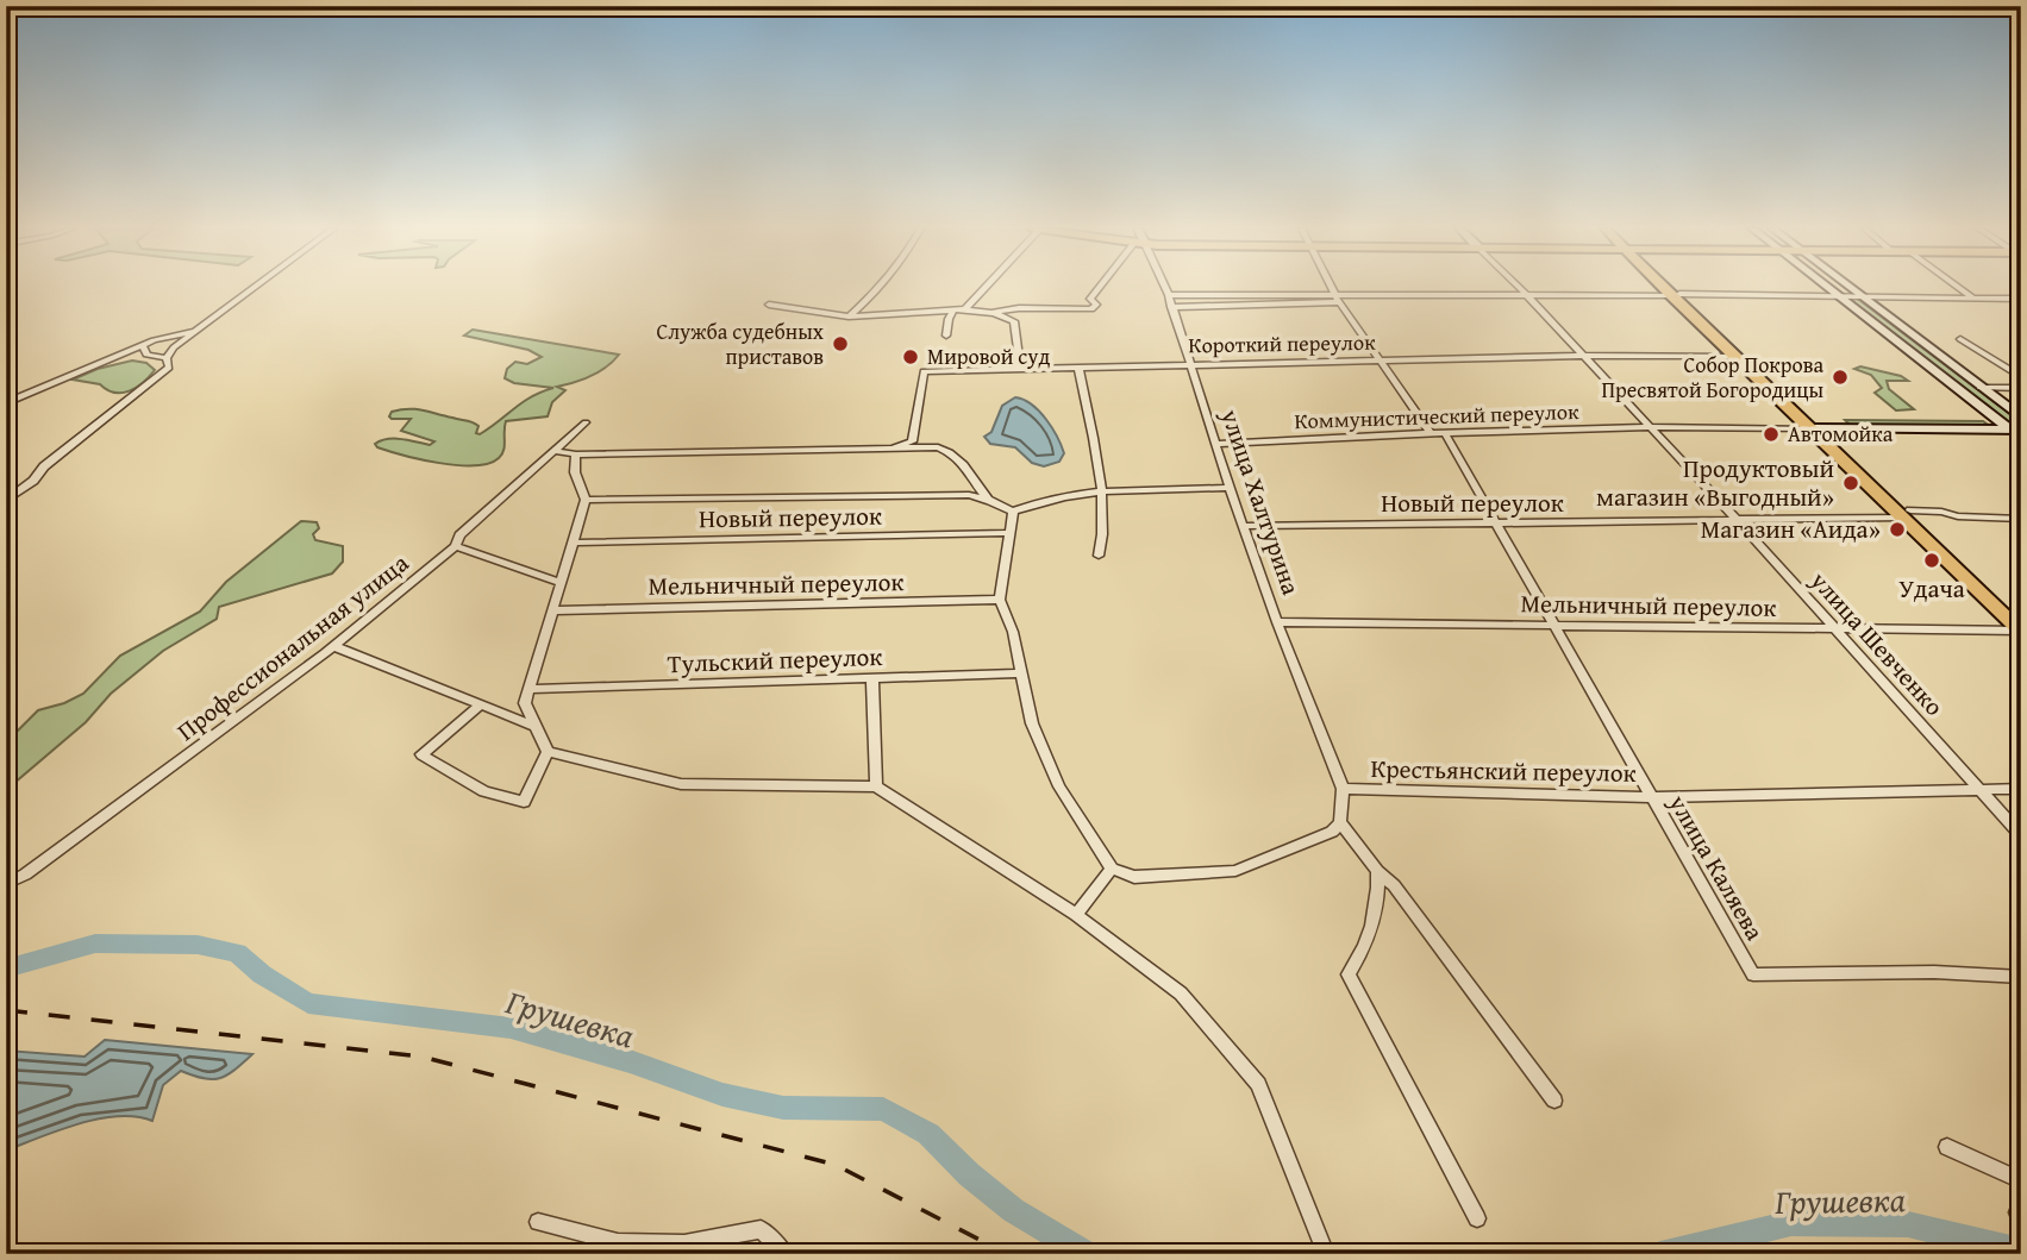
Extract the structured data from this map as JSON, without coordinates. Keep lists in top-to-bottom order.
{
  "streets": {
    "main road": ["Коммунистический переулок"],
    "street": [
      "Короткий переулок",
      "улица Халтурина",
      "Новый переулок",
      "Мельничный переулок",
      "улица Шевченко",
      "Профессиональная улица",
      "Тульский переулок",
      "Крестьянский переулок",
      "улица Каляева"
    ]
  },
  "crossings": [
    ["Короткий переулок", "улица Халтурина"],
    ["Короткий переулок", "улица Шевченко"],
    ["Коммунистический переулок", "улица Халтурина"],
    ["Коммунистический переулок", "улица Шевченко"],
    ["Коммунистический переулок", "улица Каляева"],
    ["улица Халтурина", "Новый переулок"],
    ["улица Халтурина", "Мельничный переулок"],
    ["улица Халтурина", "Крестьянский переулок"],
    ["Новый переулок", "улица Шевченко"],
    ["Новый переулок", "улица Каляева"],
    ["Мельничный переулок", "улица Шевченко"],
    ["Мельничный переулок", "улица Каляева"],
    ["улица Шевченко", "Крестьянский переулок"],
    ["Крестьянский переулок", "улица Каляева"]
  ],
  "water": ["Грушевка"],
  "places": [
    "Служба судебных приставов",
    "Мировой суд",
    "Собор Покрова Пресвятой Богородицы",
    "Автомойка",
    "Продуктовый магазин «Выгодный»",
    "Магазин «Аида»",
    "Удача"
  ]
}
